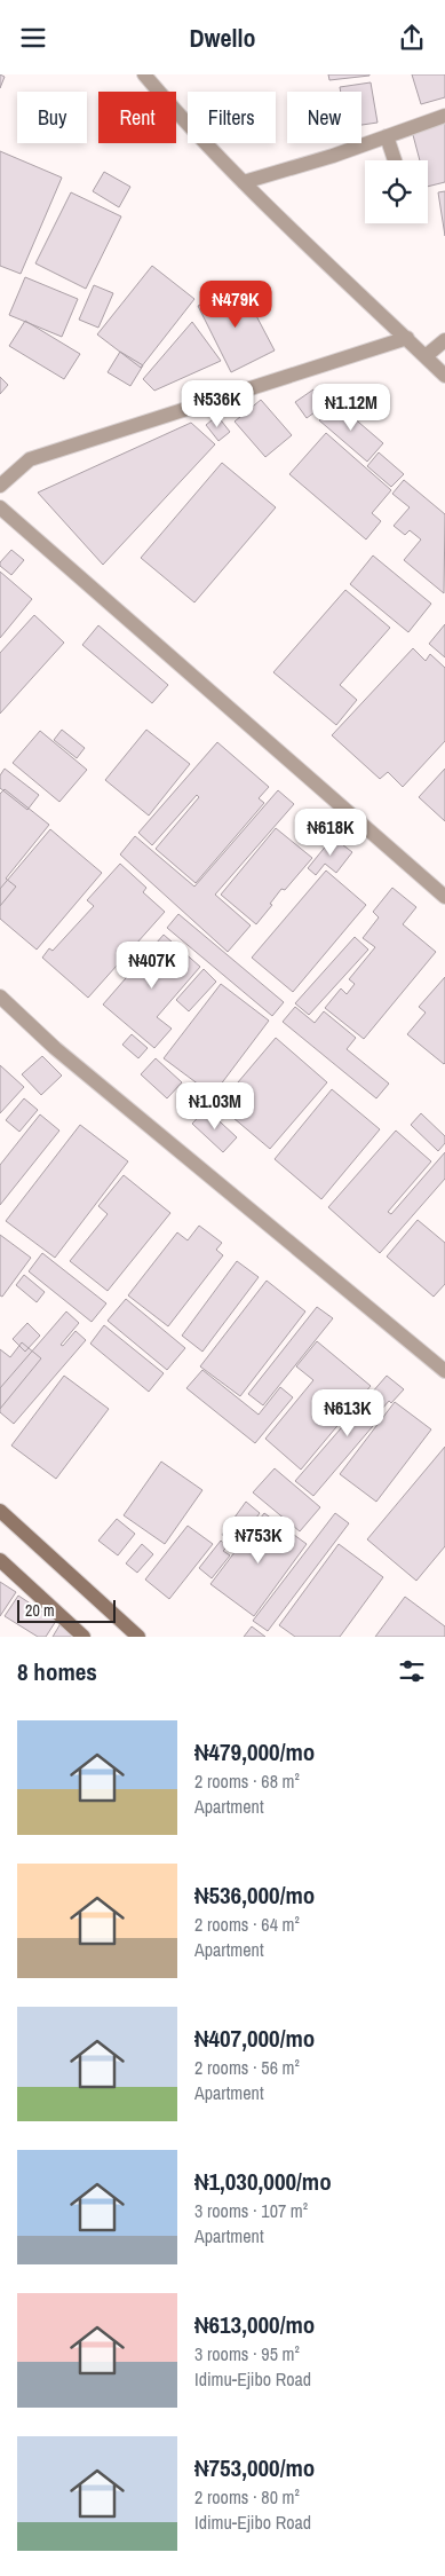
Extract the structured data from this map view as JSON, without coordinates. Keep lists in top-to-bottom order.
{
  "scale_bar": "20 m",
  "page": {
    "header": "Dwello",
    "chip": [
      "Buy",
      "Rent",
      "Filters",
      "New"
    ],
    "price": [
      "₦479K",
      "₦536K",
      "₦1.12M",
      "₦618K",
      "₦407K",
      "₦1.03M",
      "₦613K",
      "₦753K"
    ],
    "scale": "20 m",
    "heading": "8 homes",
    "list": [
      {
        "name": "₦479,000/mo",
        "note": "2 rooms · 68 m² · Apartment"
      },
      {
        "name": "₦536,000/mo",
        "note": "2 rooms · 64 m² · Apartment"
      },
      {
        "name": "₦407,000/mo",
        "note": "2 rooms · 56 m² · Apartment"
      },
      {
        "name": "₦1,030,000/mo",
        "note": "3 rooms · 107 m² · Apartment"
      },
      {
        "name": "₦613,000/mo",
        "note": "3 rooms · 95 m² · Idimu-Ejibo Road"
      },
      {
        "name": "₦753,000/mo",
        "note": "2 rooms · 80 m² · Idimu-Ejibo Road"
      }
    ]
  }
}
